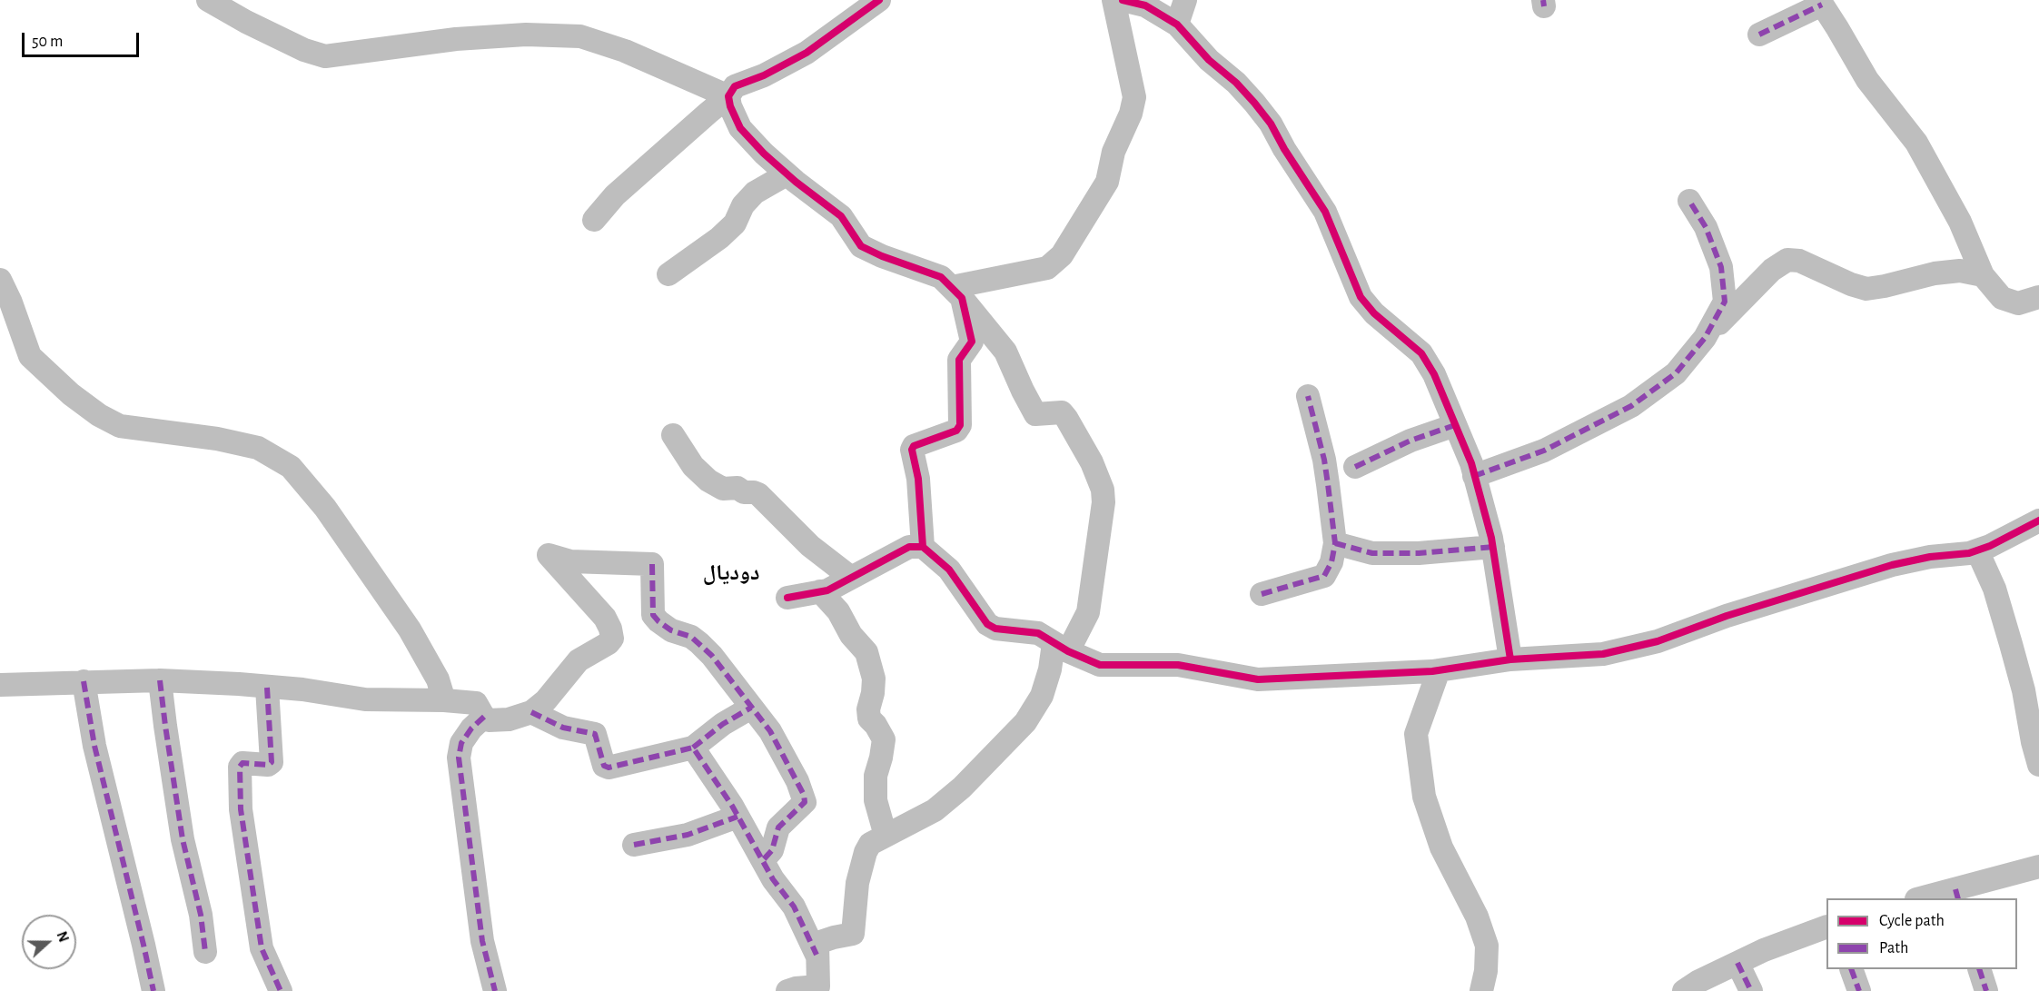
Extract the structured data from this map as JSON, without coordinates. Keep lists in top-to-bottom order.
{
  "districts": ["دودیال"],
  "legend": ["Cycle path", "Path"],
  "scale_bar": "50 m",
  "north": "right"
}
